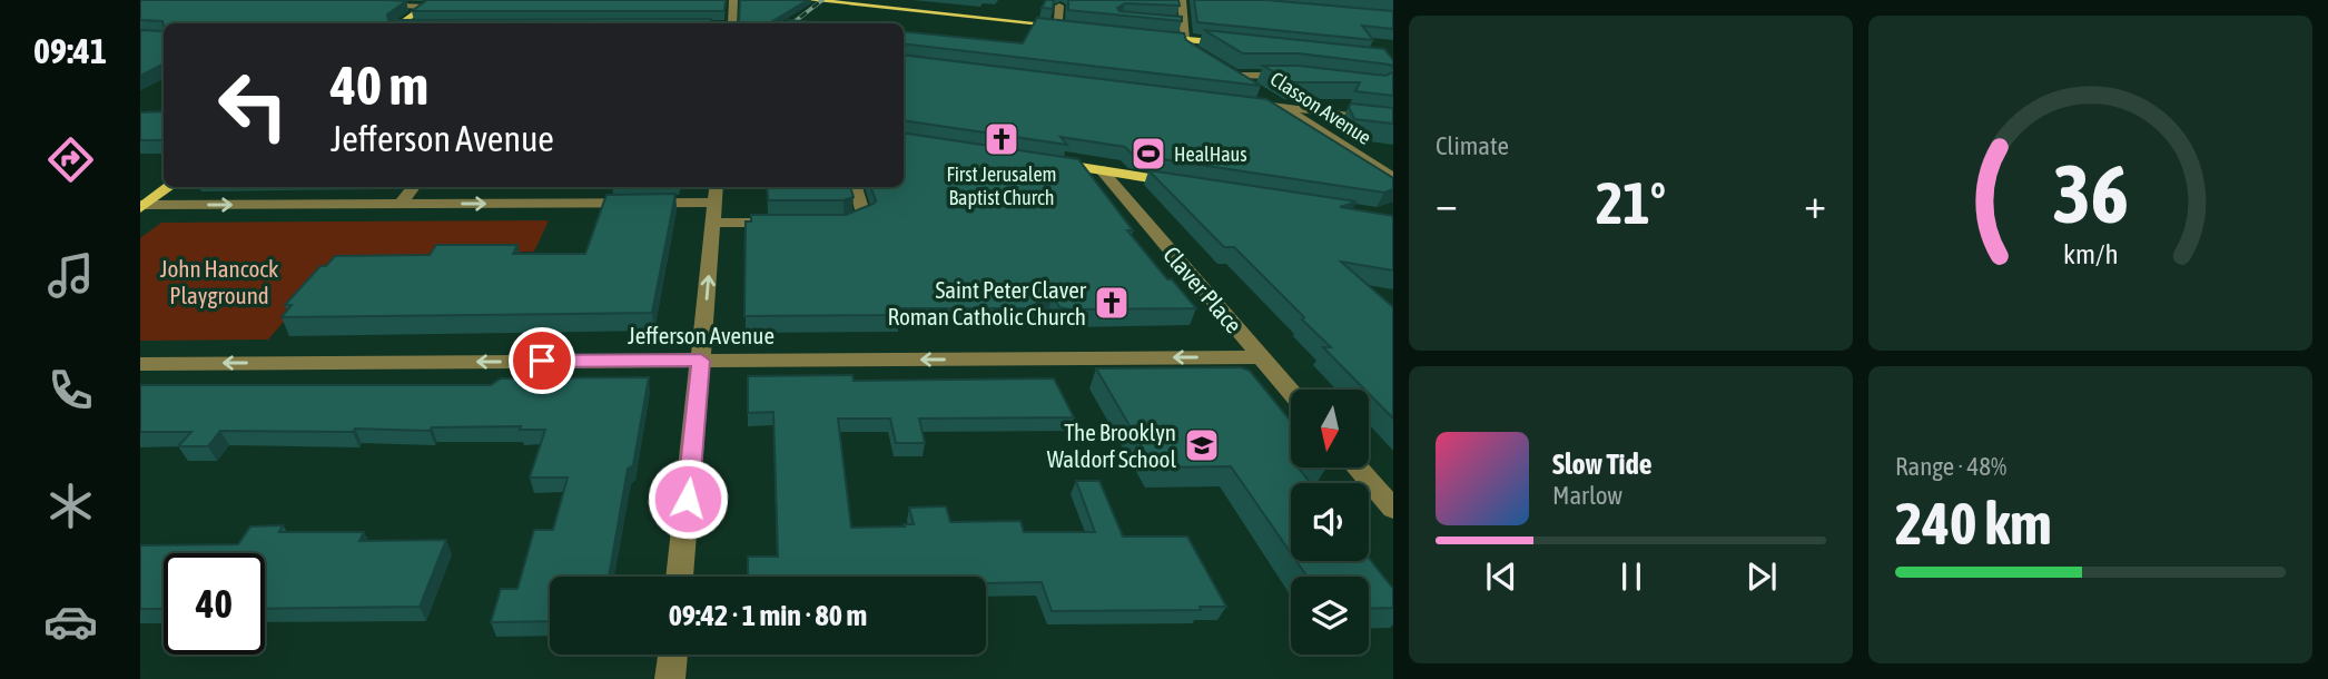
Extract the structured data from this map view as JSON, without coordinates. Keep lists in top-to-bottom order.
{
  "streets": {
    "street": ["Classon Avenue", "Claver Place", "Jefferson Avenue"]
  },
  "crossings": [
    ["Claver Place", "Jefferson Avenue"]
  ],
  "parks": ["John Hancock Playground"],
  "places": {
    "church": ["First Jerusalem Baptist Church", "Saint Peter Claver Roman Catholic Church"],
    "sports": ["HealHaus"],
    "school or university": ["The Brooklyn Waldorf School"]
  },
  "north": "bottom",
  "page": {
    "tabs": "09:41",
    "tile": [
      "Climate",
      ["Range · 48%", "240 km"]
    ],
    "turn": ["40 m", "Jefferson Avenue"],
    "heat": ["−", "21°", "+"],
    "song": ["Slow Tide", "Marlow"],
    "limit": "40",
    "trip": "09:42 · 1 min · 80 m",
    "gauge": ["36", "km/h"]
  }
}
